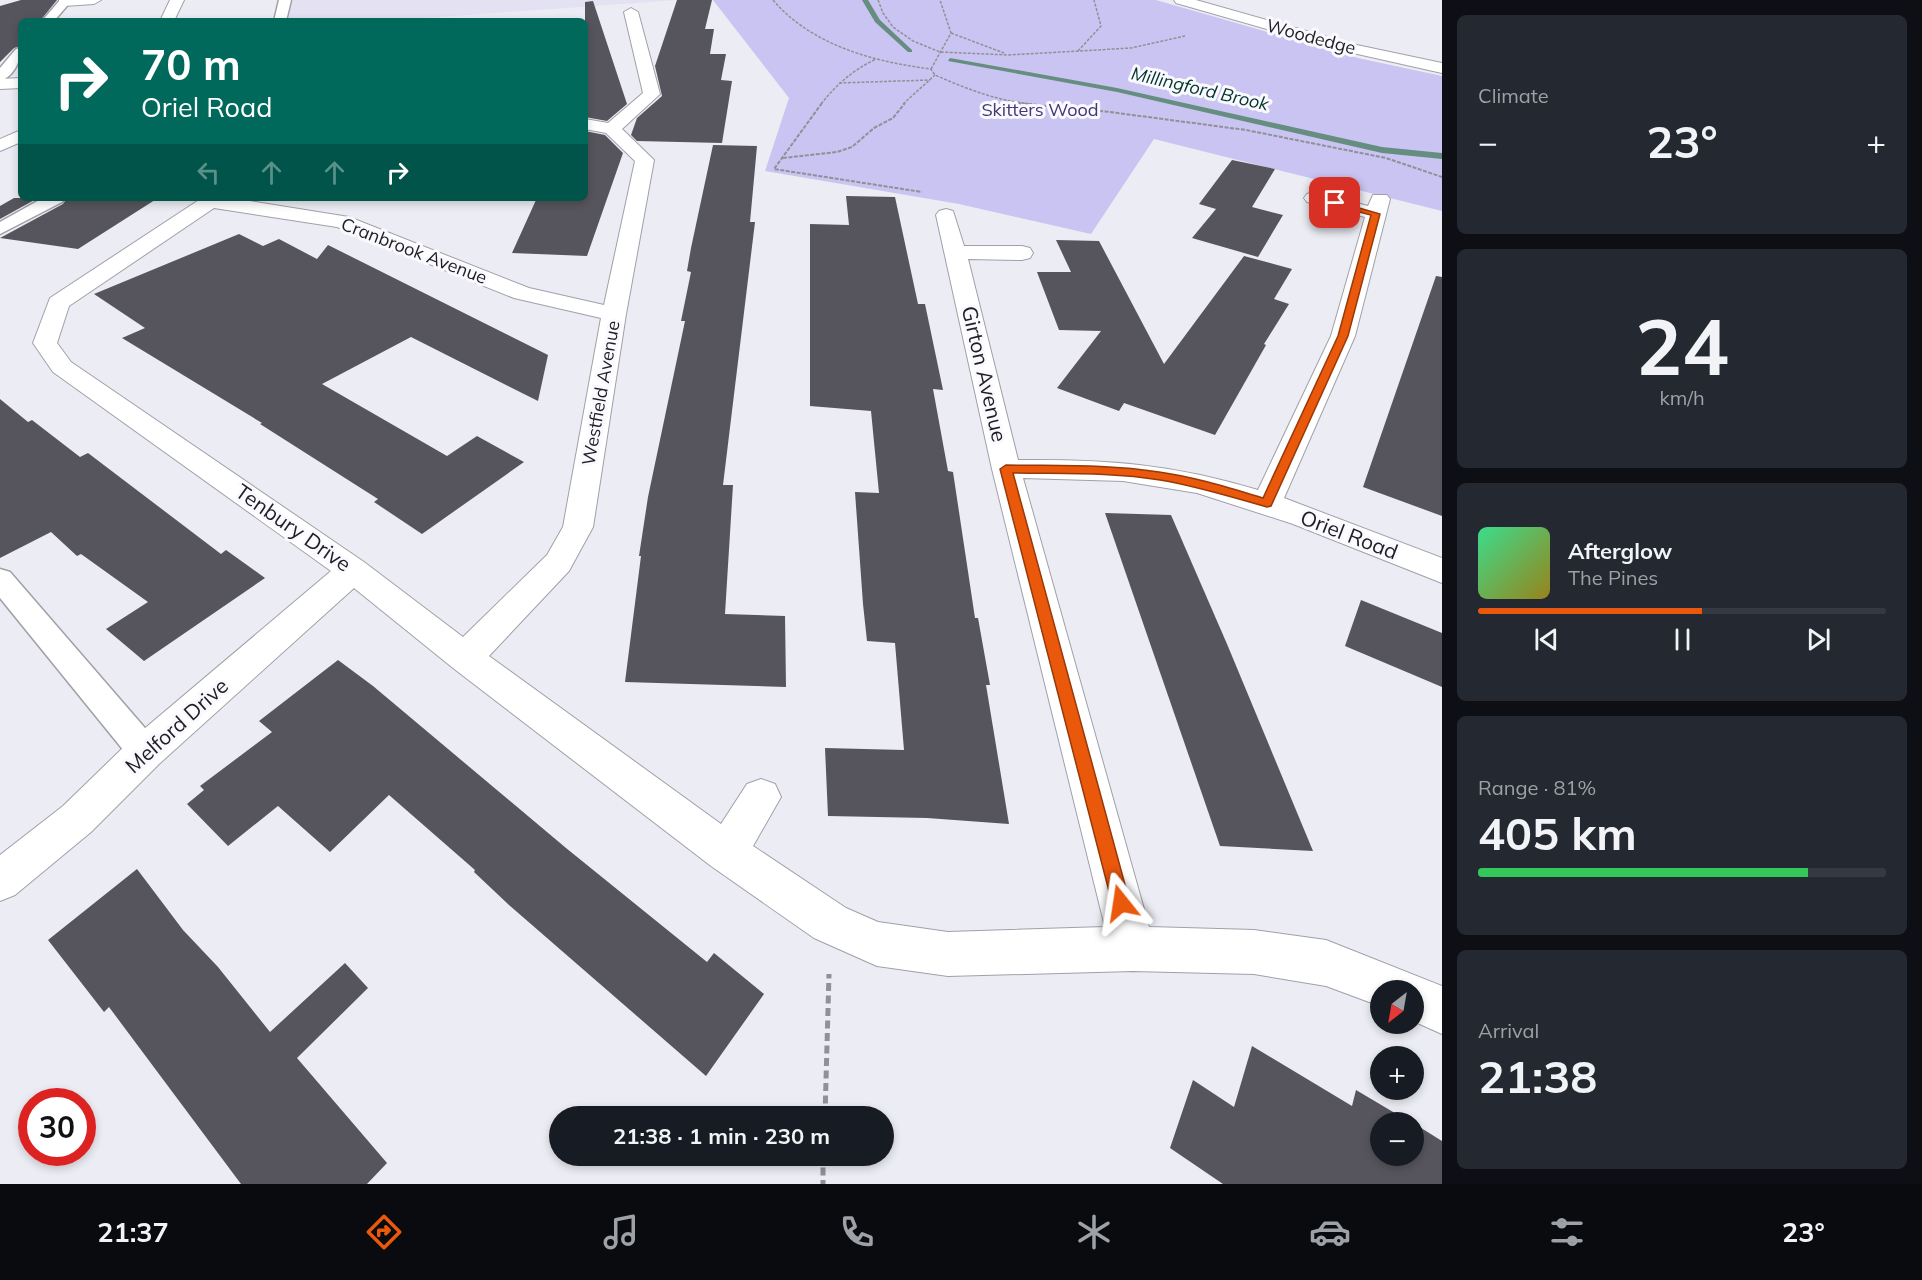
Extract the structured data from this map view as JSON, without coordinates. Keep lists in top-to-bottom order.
{
  "streets": {
    "street": [
      "Woodedge",
      "Cranbrook Avenue",
      "Girton Avenue",
      "Westfield Avenue",
      "Tenbury Drive",
      "Oriel Road",
      "Melford Drive"
    ]
  },
  "crossings": [
    ["Cranbrook Avenue", "Westfield Avenue"],
    ["Girton Avenue", "Tenbury Drive"],
    ["Girton Avenue", "Oriel Road"],
    ["Westfield Avenue", "Tenbury Drive"],
    ["Tenbury Drive", "Melford Drive"]
  ],
  "water": ["Millingford Brook"],
  "parks": ["Skitters Wood"],
  "north": "bottom left",
  "page": {
    "tile": [
      "Climate",
      ["24", "km/h"],
      ["Range · 81%", "405 km"],
      ["Arrival", "21:38"]
    ],
    "turn": ["70 m", "Oriel Road"],
    "heat": ["−", "23°", "+"],
    "song": ["Afterglow", "The Pines"],
    "map_buttons": ["+", "−"],
    "limit": "30",
    "trip": "21:38 · 1 min · 230 m",
    "tabs": ["21:37", "23°"]
  }
}
